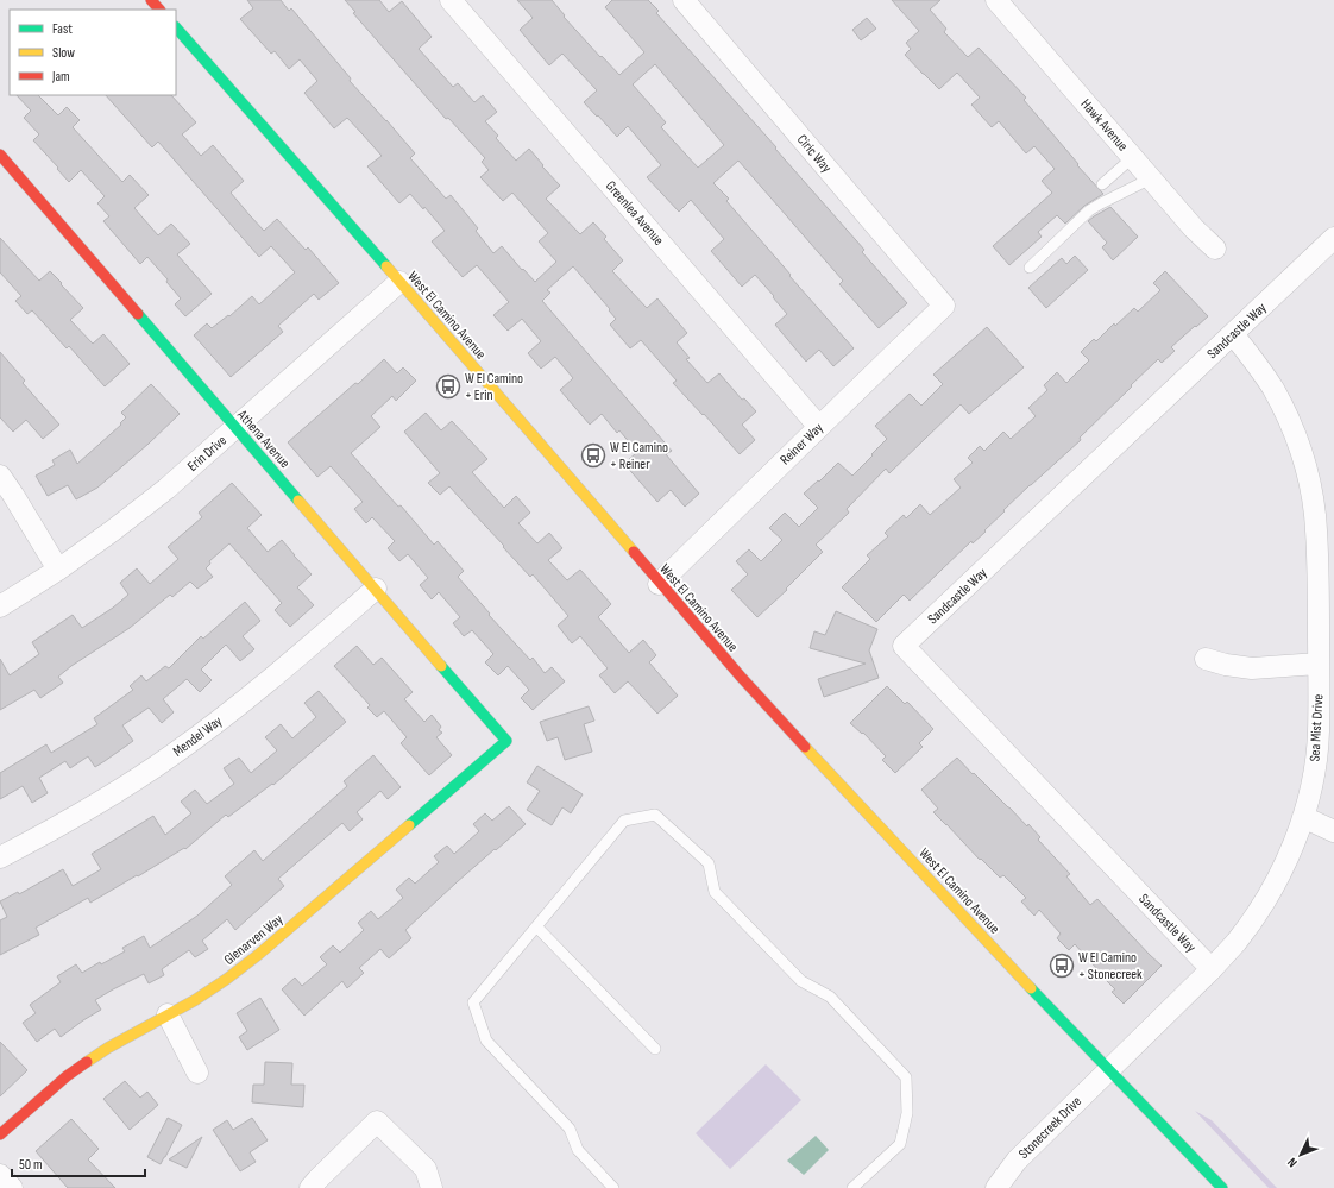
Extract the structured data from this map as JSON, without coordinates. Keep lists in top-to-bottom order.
{
  "streets": {
    "main road": ["West El Camino Avenue", "Athena Avenue", "Glenarven Way"],
    "street": [
      "Hawk Avenue",
      "Ciric Way",
      "Greenlea Avenue",
      "Sandcastle Way",
      "Reiner Way",
      "Erin Drive",
      "Sea Mist Drive",
      "Mendel Way",
      "Stonecreek Drive"
    ]
  },
  "crossings": [
    ["Ciric Way", "Reiner Way"],
    ["Greenlea Avenue", "Reiner Way"],
    ["West El Camino Avenue", "Reiner Way"],
    ["West El Camino Avenue", "Erin Drive"],
    ["West El Camino Avenue", "Sea Mist Drive"],
    ["West El Camino Avenue", "Stonecreek Drive"],
    ["Sandcastle Way", "Sea Mist Drive"],
    ["Athena Avenue", "Erin Drive"],
    ["Athena Avenue", "Mendel Way"],
    ["Athena Avenue", "Glenarven Way"],
    ["Sea Mist Drive", "Stonecreek Drive"]
  ],
  "places": {
    "bus stop": ["W El Camino + Erin", "W El Camino + Reiner", "W El Camino + Stonecreek"]
  },
  "legend": ["Fast", "Slow", "Jam"],
  "scale_bar": "50 m",
  "north": "bottom left"
}
